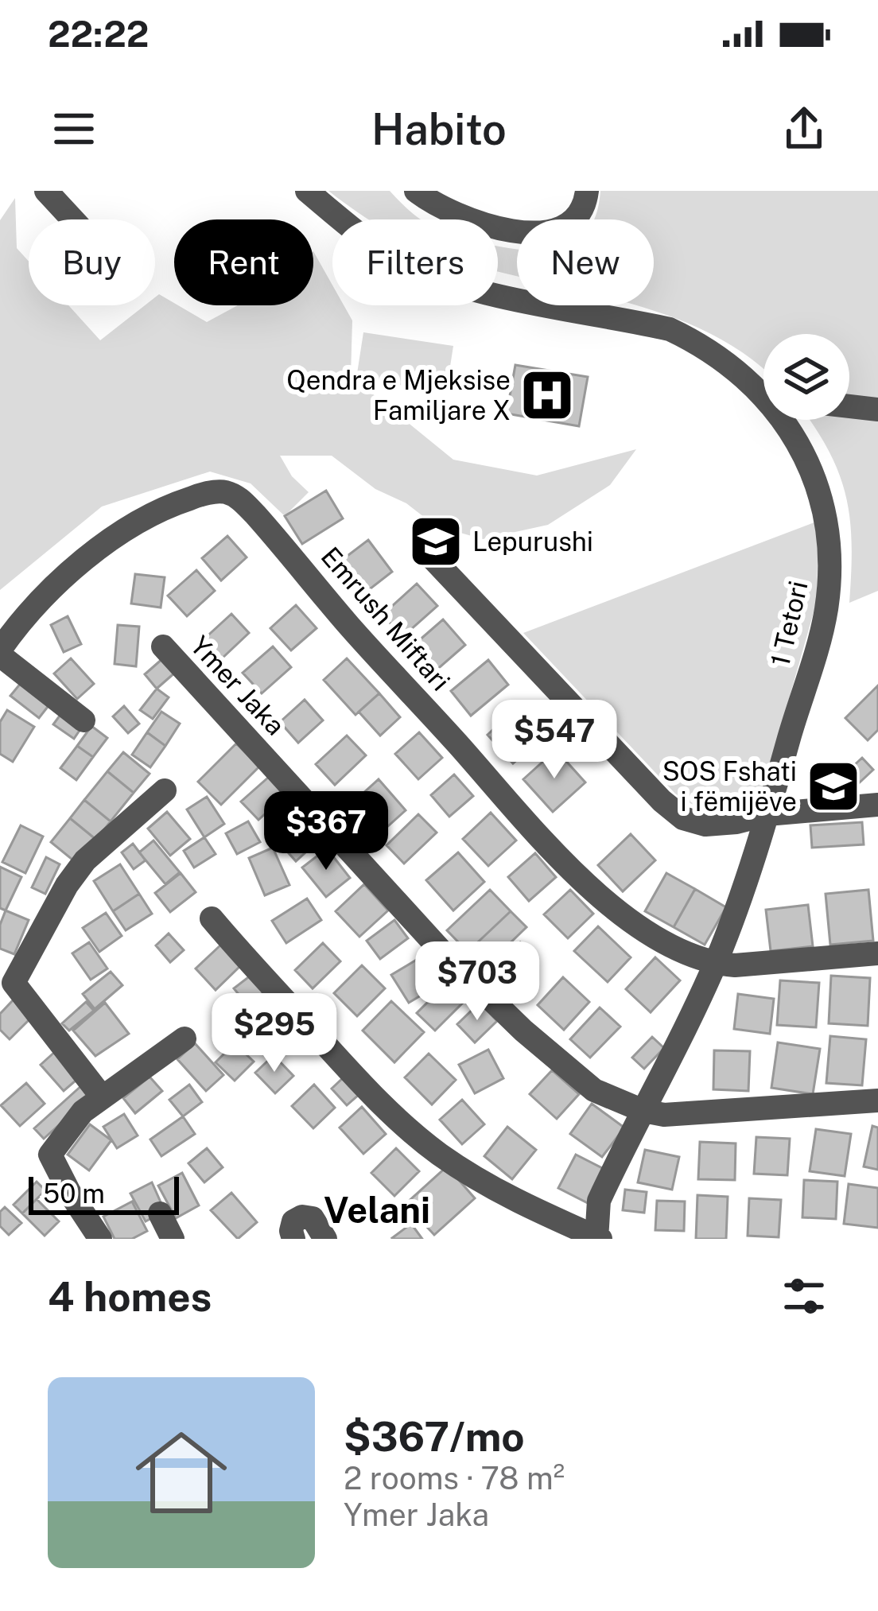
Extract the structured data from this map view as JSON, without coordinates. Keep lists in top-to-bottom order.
{
  "streets": {
    "street": ["Emrush Miftari", "1 Tetori", "Ymer Jaka"]
  },
  "crossings": [
    ["Emrush Miftari", "1 Tetori"],
    ["1 Tetori", "Ymer Jaka"]
  ],
  "districts": ["Velani"],
  "places": {
    "hospital": ["Qendra e Mjeksise Familjare X"],
    "school or university": ["Lepurushi", "SOS Fshati i fëmijëve"]
  },
  "scale_bar": "50 m",
  "page": {
    "status": "22:22",
    "header": "Habito",
    "chip": [
      "Buy",
      "Rent",
      "Filters",
      "New"
    ],
    "price": [
      "$547",
      "$367",
      "$703",
      "$295"
    ],
    "scale": "50 m",
    "heading": "4 homes",
    "list": [
      {
        "name": "$367/mo",
        "note": "2 rooms · 78 m² · Ymer Jaka"
      }
    ]
  }
}
